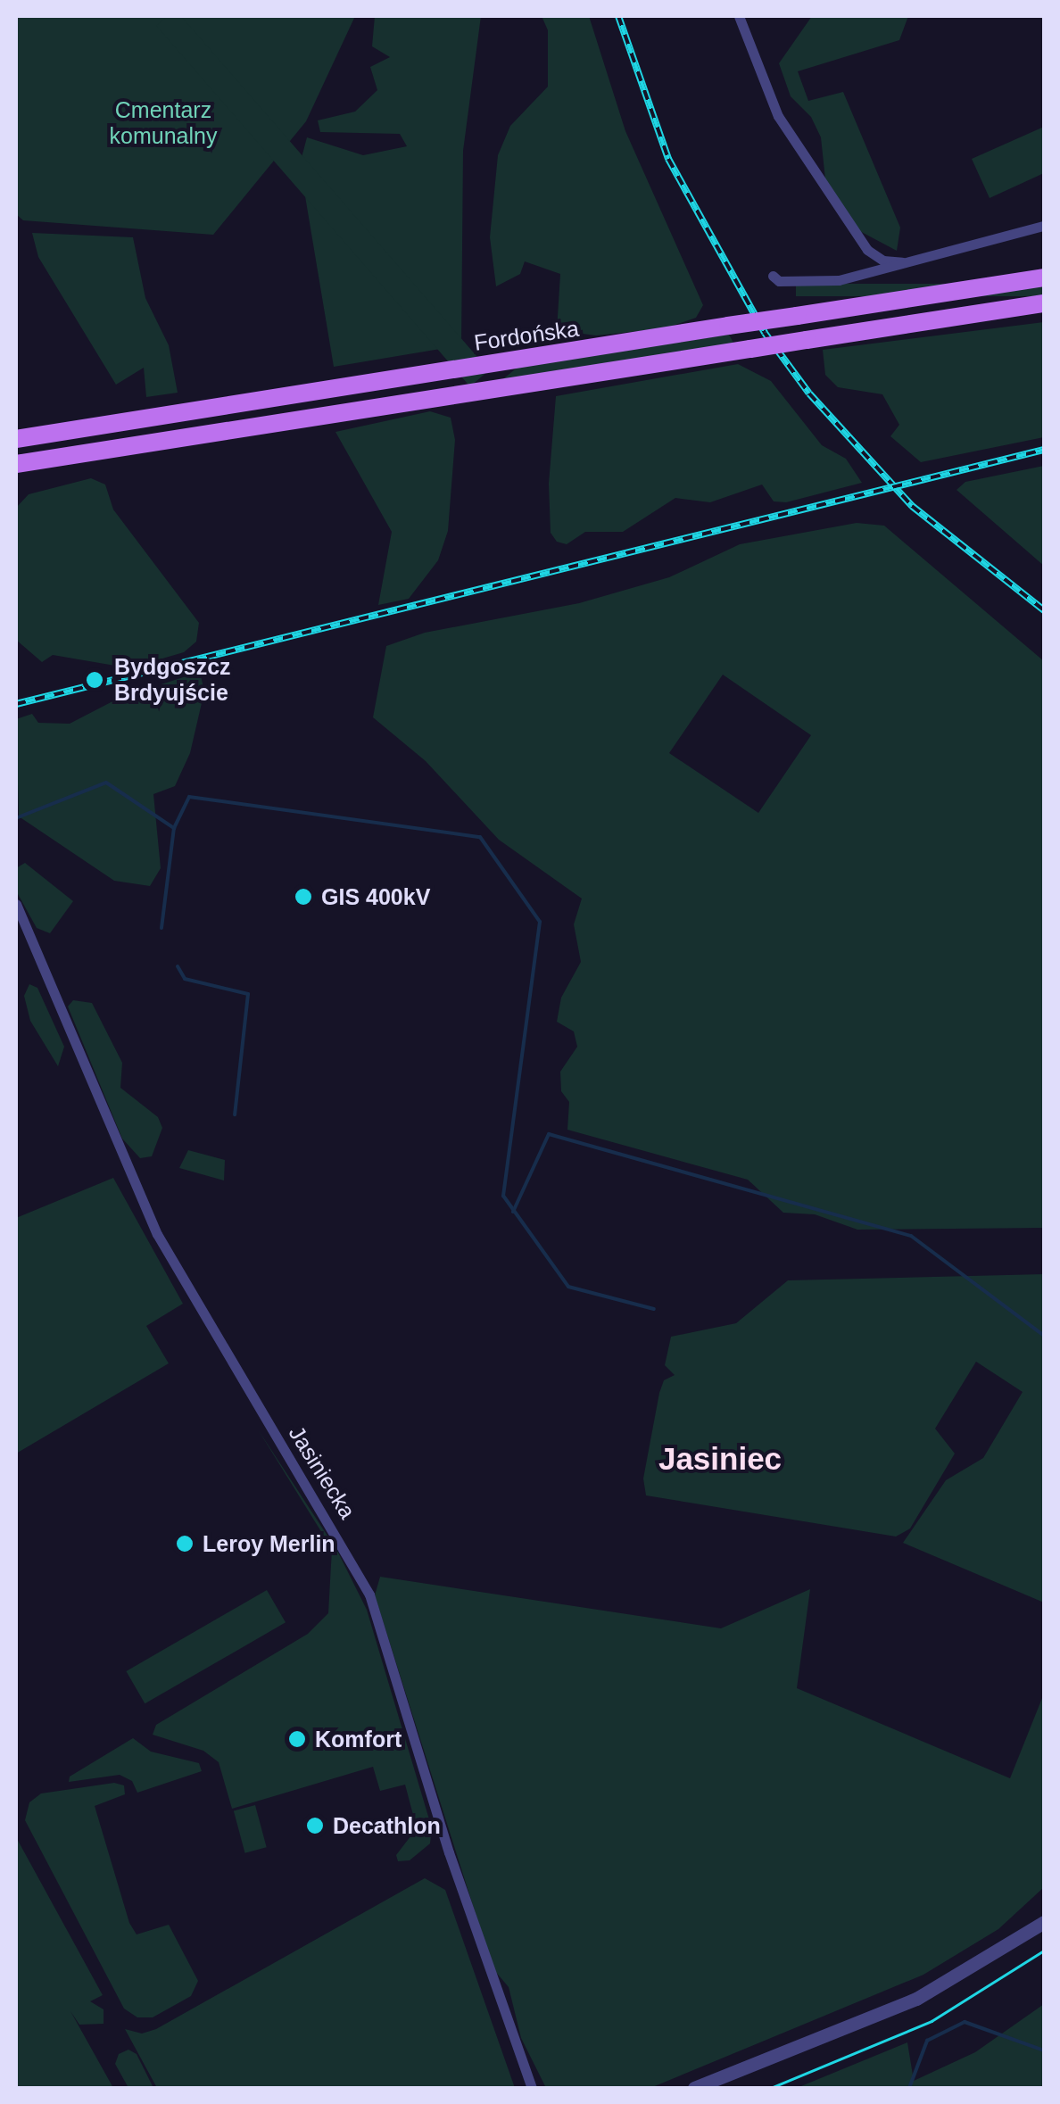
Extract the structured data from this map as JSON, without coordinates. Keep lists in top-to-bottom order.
{
  "streets": {
    "main road": ["Fordońska"],
    "street": ["Jasiniecka"]
  },
  "districts": ["Jasiniec"],
  "parks": ["Cmentarz komunalny"],
  "places": [
    "Bydgoszcz Brdyujście",
    "GIS 400kV",
    "Leroy Merlin",
    "Komfort",
    "Decathlon"
  ]
}
